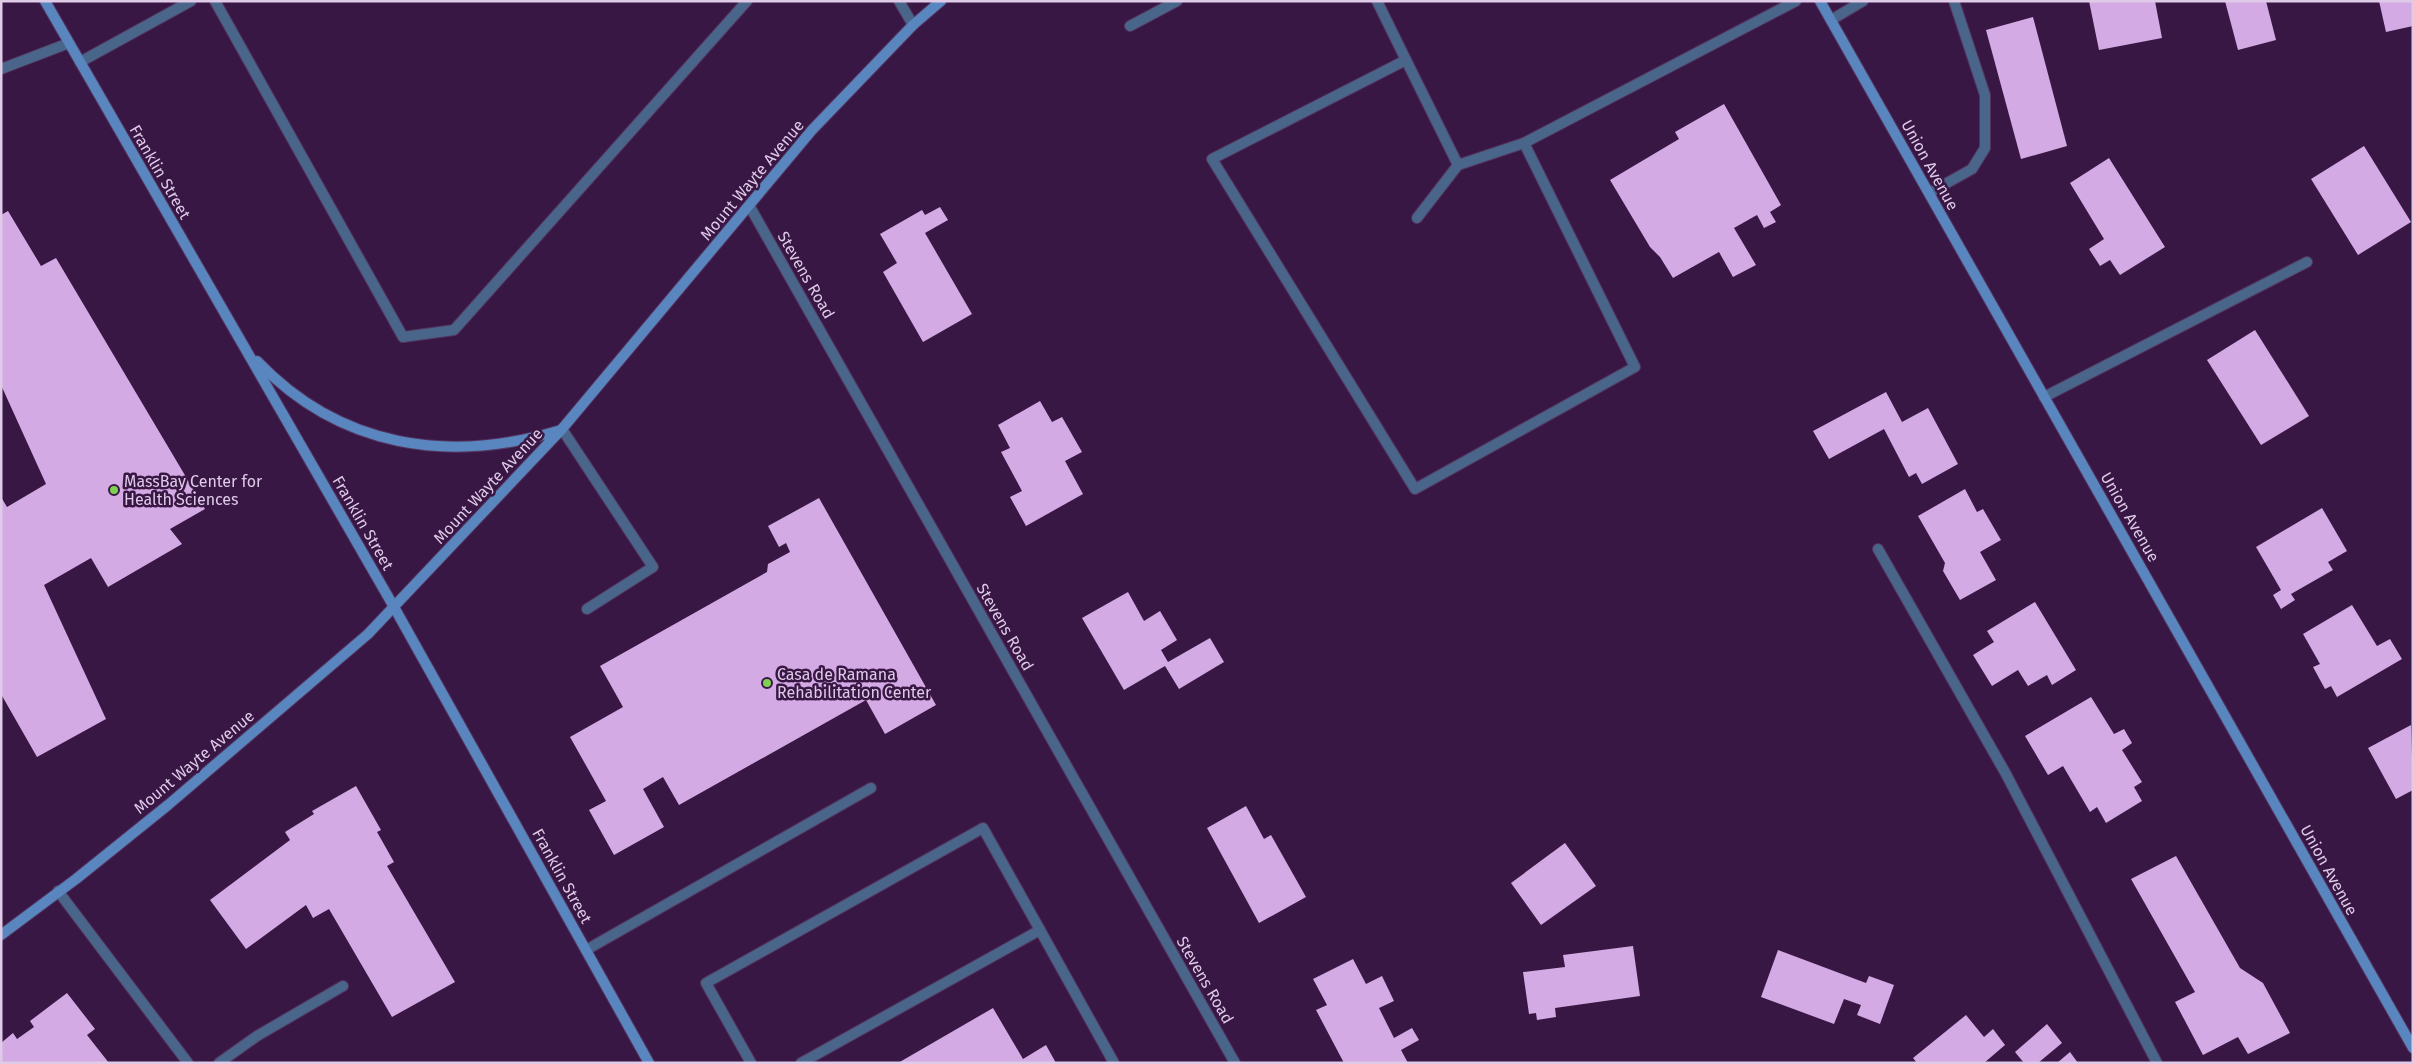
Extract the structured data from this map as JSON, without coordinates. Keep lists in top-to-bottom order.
{
  "streets": {
    "street": [
      "Union Avenue",
      "Franklin Street",
      "Mount Wayte Avenue",
      "Stevens Road"
    ]
  },
  "crossings": [
    ["Franklin Street", "Mount Wayte Avenue"],
    ["Mount Wayte Avenue", "Stevens Road"]
  ],
  "places": ["MassBay Center for Health Sciences", "Casa de Ramana Rehabilitation Center"]
}
